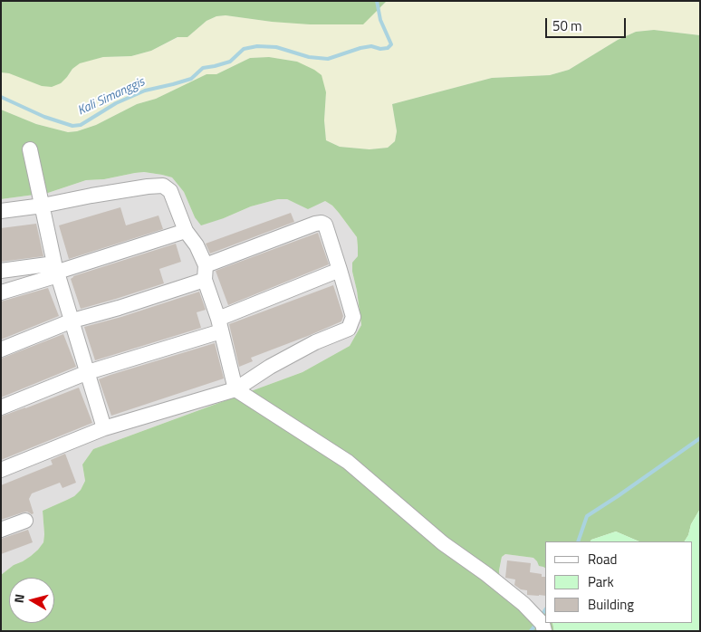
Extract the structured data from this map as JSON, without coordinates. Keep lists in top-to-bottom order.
{
  "water": ["Kali Simanggis"],
  "legend": ["Road", "Park", "Building"],
  "scale_bar": "50 m",
  "north": "left"
}
